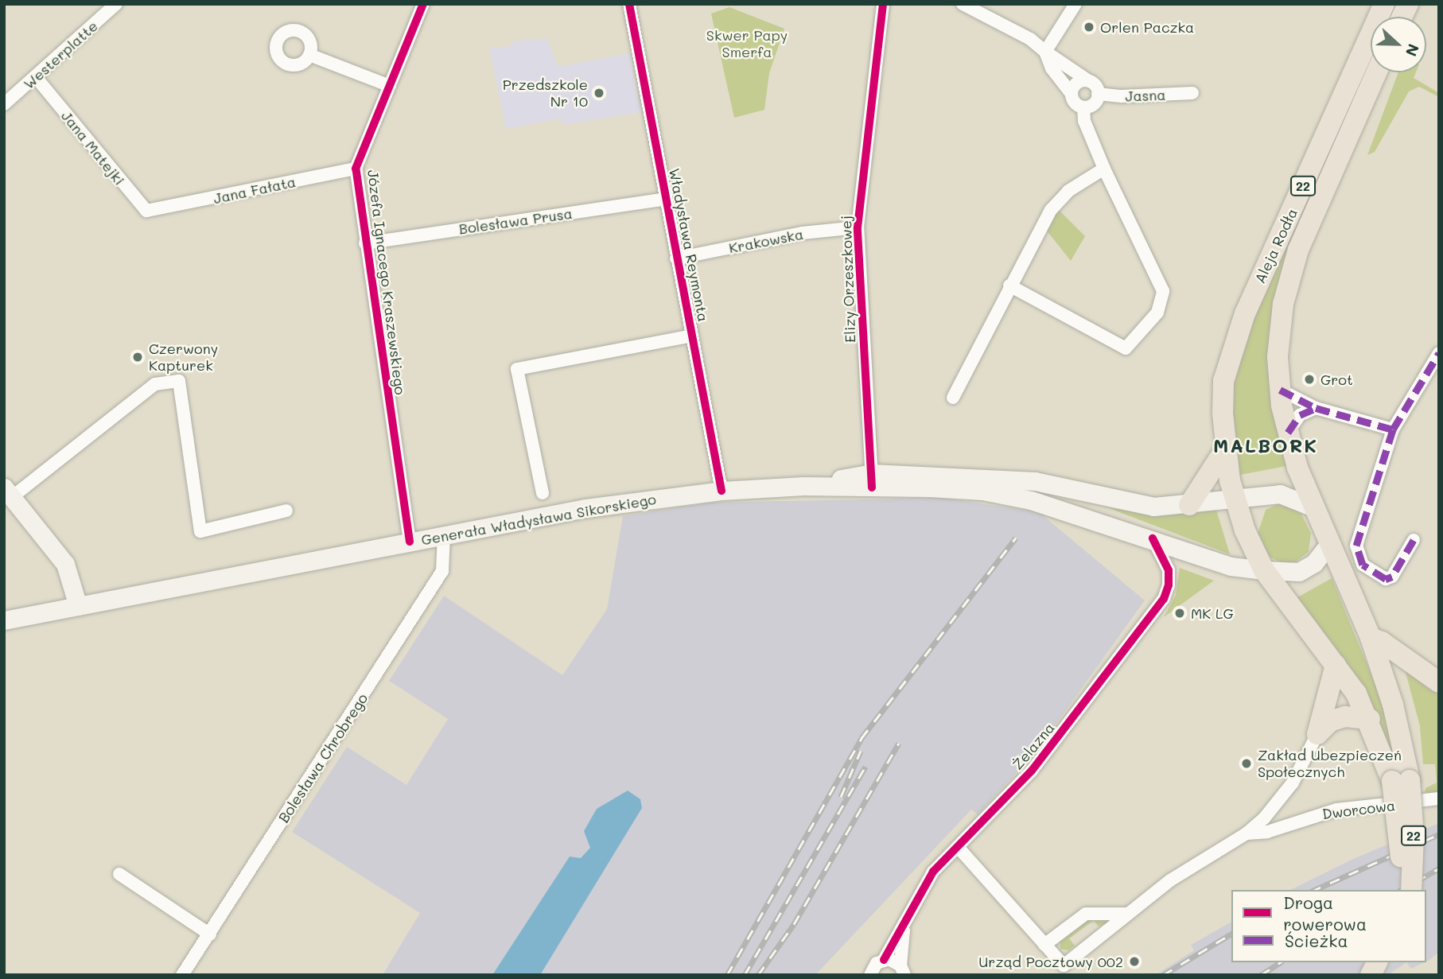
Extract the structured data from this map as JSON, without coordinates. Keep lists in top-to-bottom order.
{
  "streets": {
    "main road": ["22", "Aleja Rodła", "Generała Władysława Sikorskiego"],
    "street": [
      "Westerplatte",
      "Jasna",
      "Jana Matejki",
      "Jana Fałata",
      "Bolesława Prusa",
      "Krakowska",
      "Władysława Reymonta",
      "Elizy Orzeszkowej",
      "Józefa Ignacego Kraszewskiego",
      "Żelazna",
      "Bolesława Chrobrego",
      "Dworcowa"
    ]
  },
  "crossings": [
    ["Westerplatte", "Jana Matejki"],
    ["Jana Matejki", "Jana Fałata"],
    ["22", "Aleja Rodła"],
    ["22", "Generała Władysława Sikorskiego"],
    ["Jana Fałata", "Józefa Ignacego Kraszewskiego"],
    ["Bolesława Prusa", "Władysława Reymonta"],
    ["Bolesława Prusa", "Józefa Ignacego Kraszewskiego"],
    ["Krakowska", "Władysława Reymonta"],
    ["Krakowska", "Elizy Orzeszkowej"],
    ["Władysława Reymonta", "Generała Władysława Sikorskiego"],
    ["Aleja Rodła", "Generała Władysława Sikorskiego"],
    ["Elizy Orzeszkowej", "Generała Władysława Sikorskiego"],
    ["Józefa Ignacego Kraszewskiego", "Generała Władysława Sikorskiego"],
    ["Generała Władysława Sikorskiego", "Żelazna"],
    ["Generała Władysława Sikorskiego", "Bolesława Chrobrego"],
    ["Żelazna", "Dworcowa"]
  ],
  "districts": ["MALBORK"],
  "parks": ["Skwer Papy Smerfa"],
  "places": [
    "Orlen Paczka",
    "Przedszkole Nr 10",
    "Czerwony Kapturek",
    "Grot",
    "MK LG",
    "Zakład Ubezpieczeń Społecznych",
    "Urząd Pocztowy 002"
  ],
  "legend": ["Droga rowerowa", "Ścieżka"],
  "north": "right"
}
